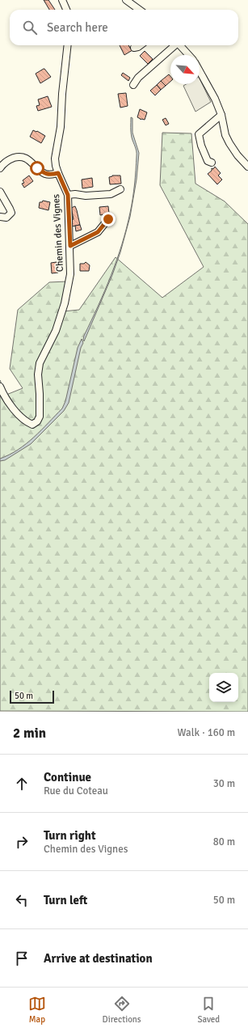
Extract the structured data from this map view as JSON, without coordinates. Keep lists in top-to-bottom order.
{
  "streets": {
    "street": ["Chemin des Vignes"]
  },
  "scale_bar": "50 m",
  "north": "bottom right",
  "page": {
    "search": "Search here",
    "scale": "50 m",
    "heading": ["2 min", "Walk · 160 m"],
    "list": [
      ["Continue", "Rue du Coteau", "30 m"],
      ["Turn right", "Chemin des Vignes", "80 m"],
      ["Turn left", "50 m"],
      "Arrive at destination"
    ],
    "nav": ["Map", "Directions", "Saved"]
  }
}
